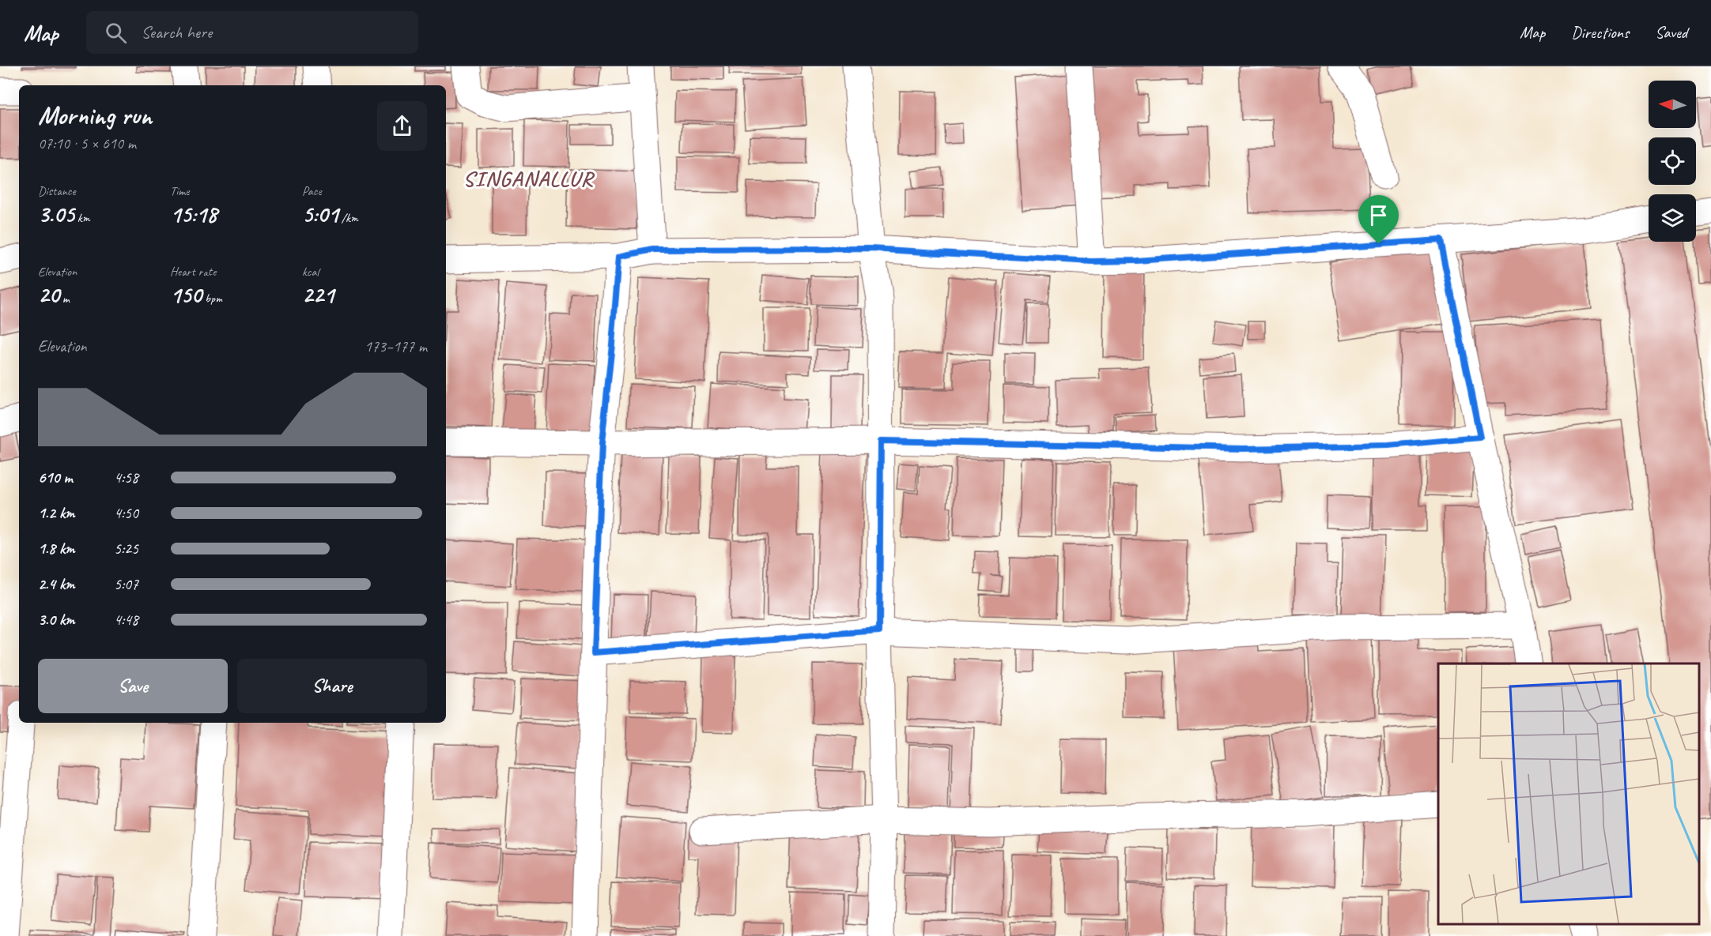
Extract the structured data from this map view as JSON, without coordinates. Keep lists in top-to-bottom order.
{
  "districts": ["SINGANALLUR"],
  "north": "left",
  "page": {
    "header": "Map",
    "search": "Search here",
    "nav": ["Map", "Directions", "Saved"],
    "heading": ["Morning run", "07:10 · 5 × 610 m"],
    "stats": [
      ["Distance", "3.05 km"],
      ["Time", "15:18"],
      ["Pace", "5:01 /km"],
      ["Elevation", "20 m"],
      ["Heart rate", "150 bpm"],
      ["kcal", "221"]
    ],
    "chart": ["Elevation", "173–177 m"],
    "list": [
      {
        "name": "610 m",
        "note": "4:58"
      },
      {
        "name": "1.2 km",
        "note": "4:50"
      },
      {
        "name": "1.8 km",
        "note": "5:25"
      },
      {
        "name": "2.4 km",
        "note": "5:07"
      },
      {
        "name": "3.0 km",
        "note": "4:48"
      }
    ],
    "buttons": ["Save", "Share"]
  }
}
